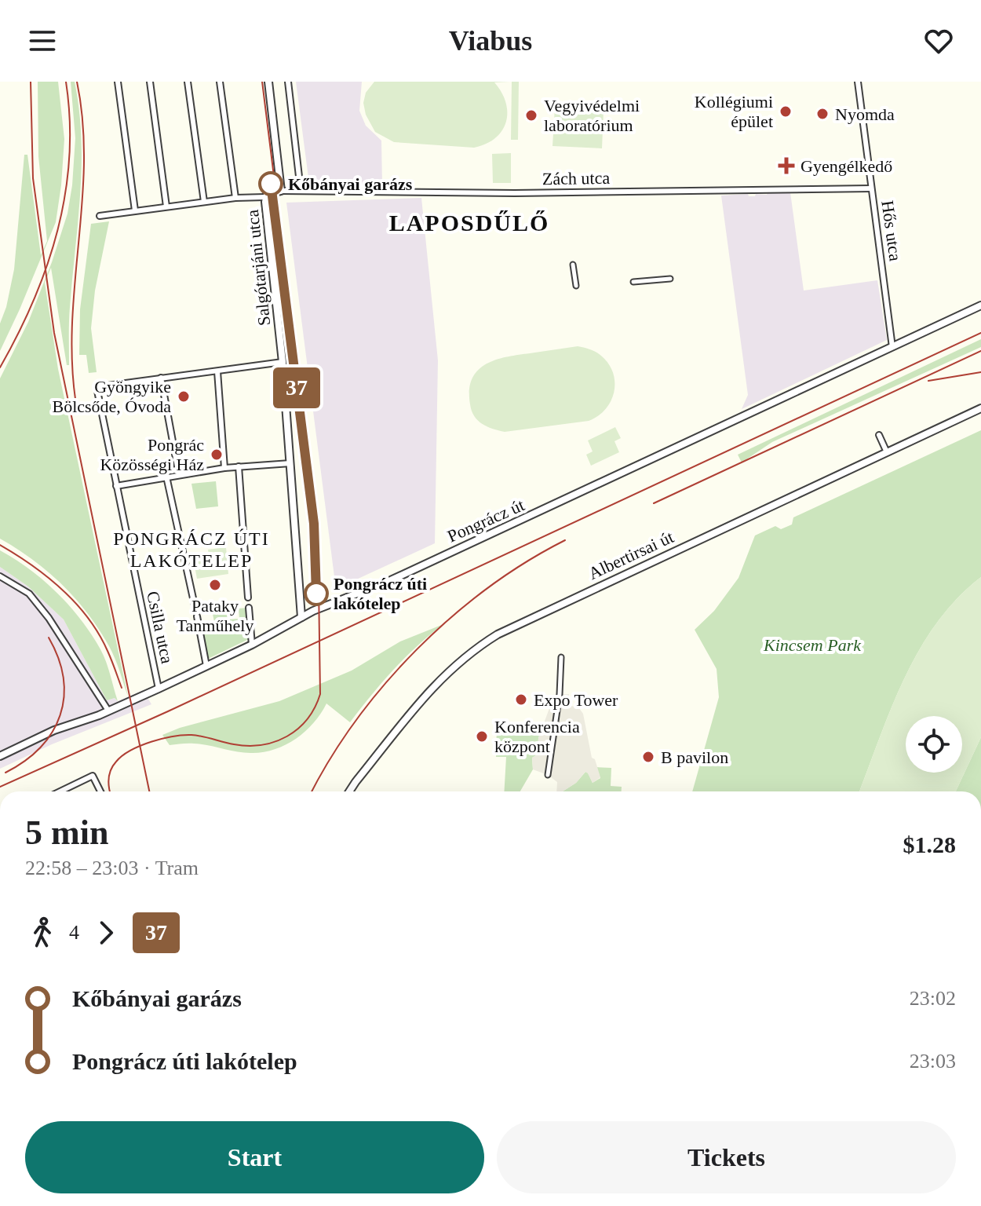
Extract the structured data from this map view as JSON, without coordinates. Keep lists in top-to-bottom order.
{
  "streets": {
    "street": [
      "Zách utca",
      "Hős utca",
      "Salgótarjáni utca",
      "Pongrácz út",
      "Albertirsai út",
      "Csilla utca"
    ]
  },
  "crossings": [
    ["Zách utca", "Hős utca"],
    ["Zách utca", "Salgótarjáni utca"],
    ["Hős utca", "Pongrácz út"],
    ["Salgótarjáni utca", "Pongrácz út"],
    ["Pongrácz út", "Csilla utca"]
  ],
  "districts": ["LAPOSDŰLŐ", "PONGRÁCZ ÚTI LAKÓTELEP"],
  "parks": ["Kincsem Park"],
  "places": {
    "other": [
      "Kollégiumi épület",
      "Nyomda",
      "Vegyivédelmi laboratórium",
      "Kőbányai garázs",
      "Gyöngyike Bölcsőde, Óvoda",
      "Pongrác Közösségi Ház",
      "Pataky Tanműhely",
      "Pongrácz úti lakótelep",
      "Expo Tower",
      "Konferencia központ",
      "B pavilon"
    ],
    "health": ["Gyengélkedő"]
  },
  "lines": ["tram line 37"],
  "page": {
    "header": "Viabus",
    "on_map": "37",
    "heading": ["5 min", "22:58 – 23:03 · Tram", "$1.28"],
    "legs": ["4", "37"],
    "list": [
      {
        "name": "Kőbányai garázs",
        "value": "23:02"
      },
      {
        "name": "Pongrácz úti lakótelep",
        "value": "23:03"
      }
    ],
    "buttons": ["Start", "Tickets"]
  }
}
